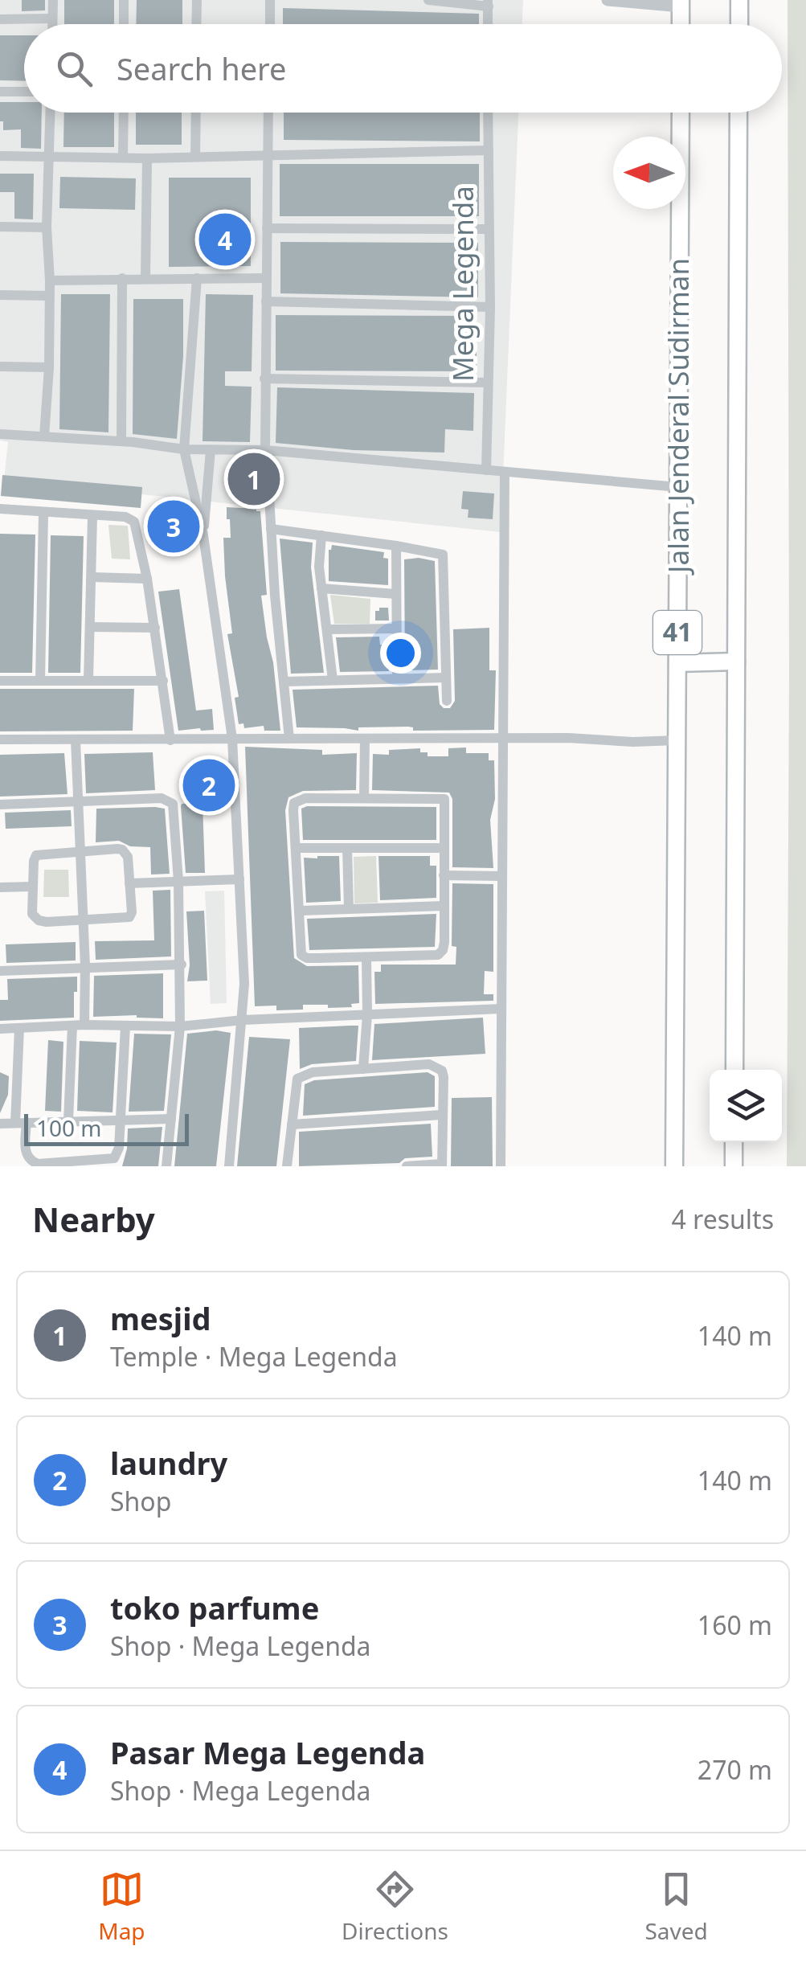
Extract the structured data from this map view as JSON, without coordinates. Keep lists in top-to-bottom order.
{
  "streets": {
    "highway": ["Jalan Jenderal Sudirman", "41"],
    "street": ["Mega Legenda"]
  },
  "scale_bar": "100 m",
  "north": "left",
  "page": {
    "search": "Search here",
    "pins": [
      "4",
      "1",
      "3",
      "2"
    ],
    "scale": "100 m",
    "heading": ["Nearby", "4 results"],
    "list": [
      {
        "mark": "1",
        "name": "mesjid",
        "note": "Temple · Mega Legenda",
        "value": "140 m"
      },
      {
        "mark": "2",
        "name": "laundry",
        "note": "Shop",
        "value": "140 m"
      },
      {
        "mark": "3",
        "name": "toko parfume",
        "note": "Shop · Mega Legenda",
        "value": "160 m"
      },
      {
        "mark": "4",
        "name": "Pasar Mega Legenda",
        "note": "Shop · Mega Legenda",
        "value": "270 m"
      }
    ],
    "nav": ["Map", "Directions", "Saved"]
  }
}
